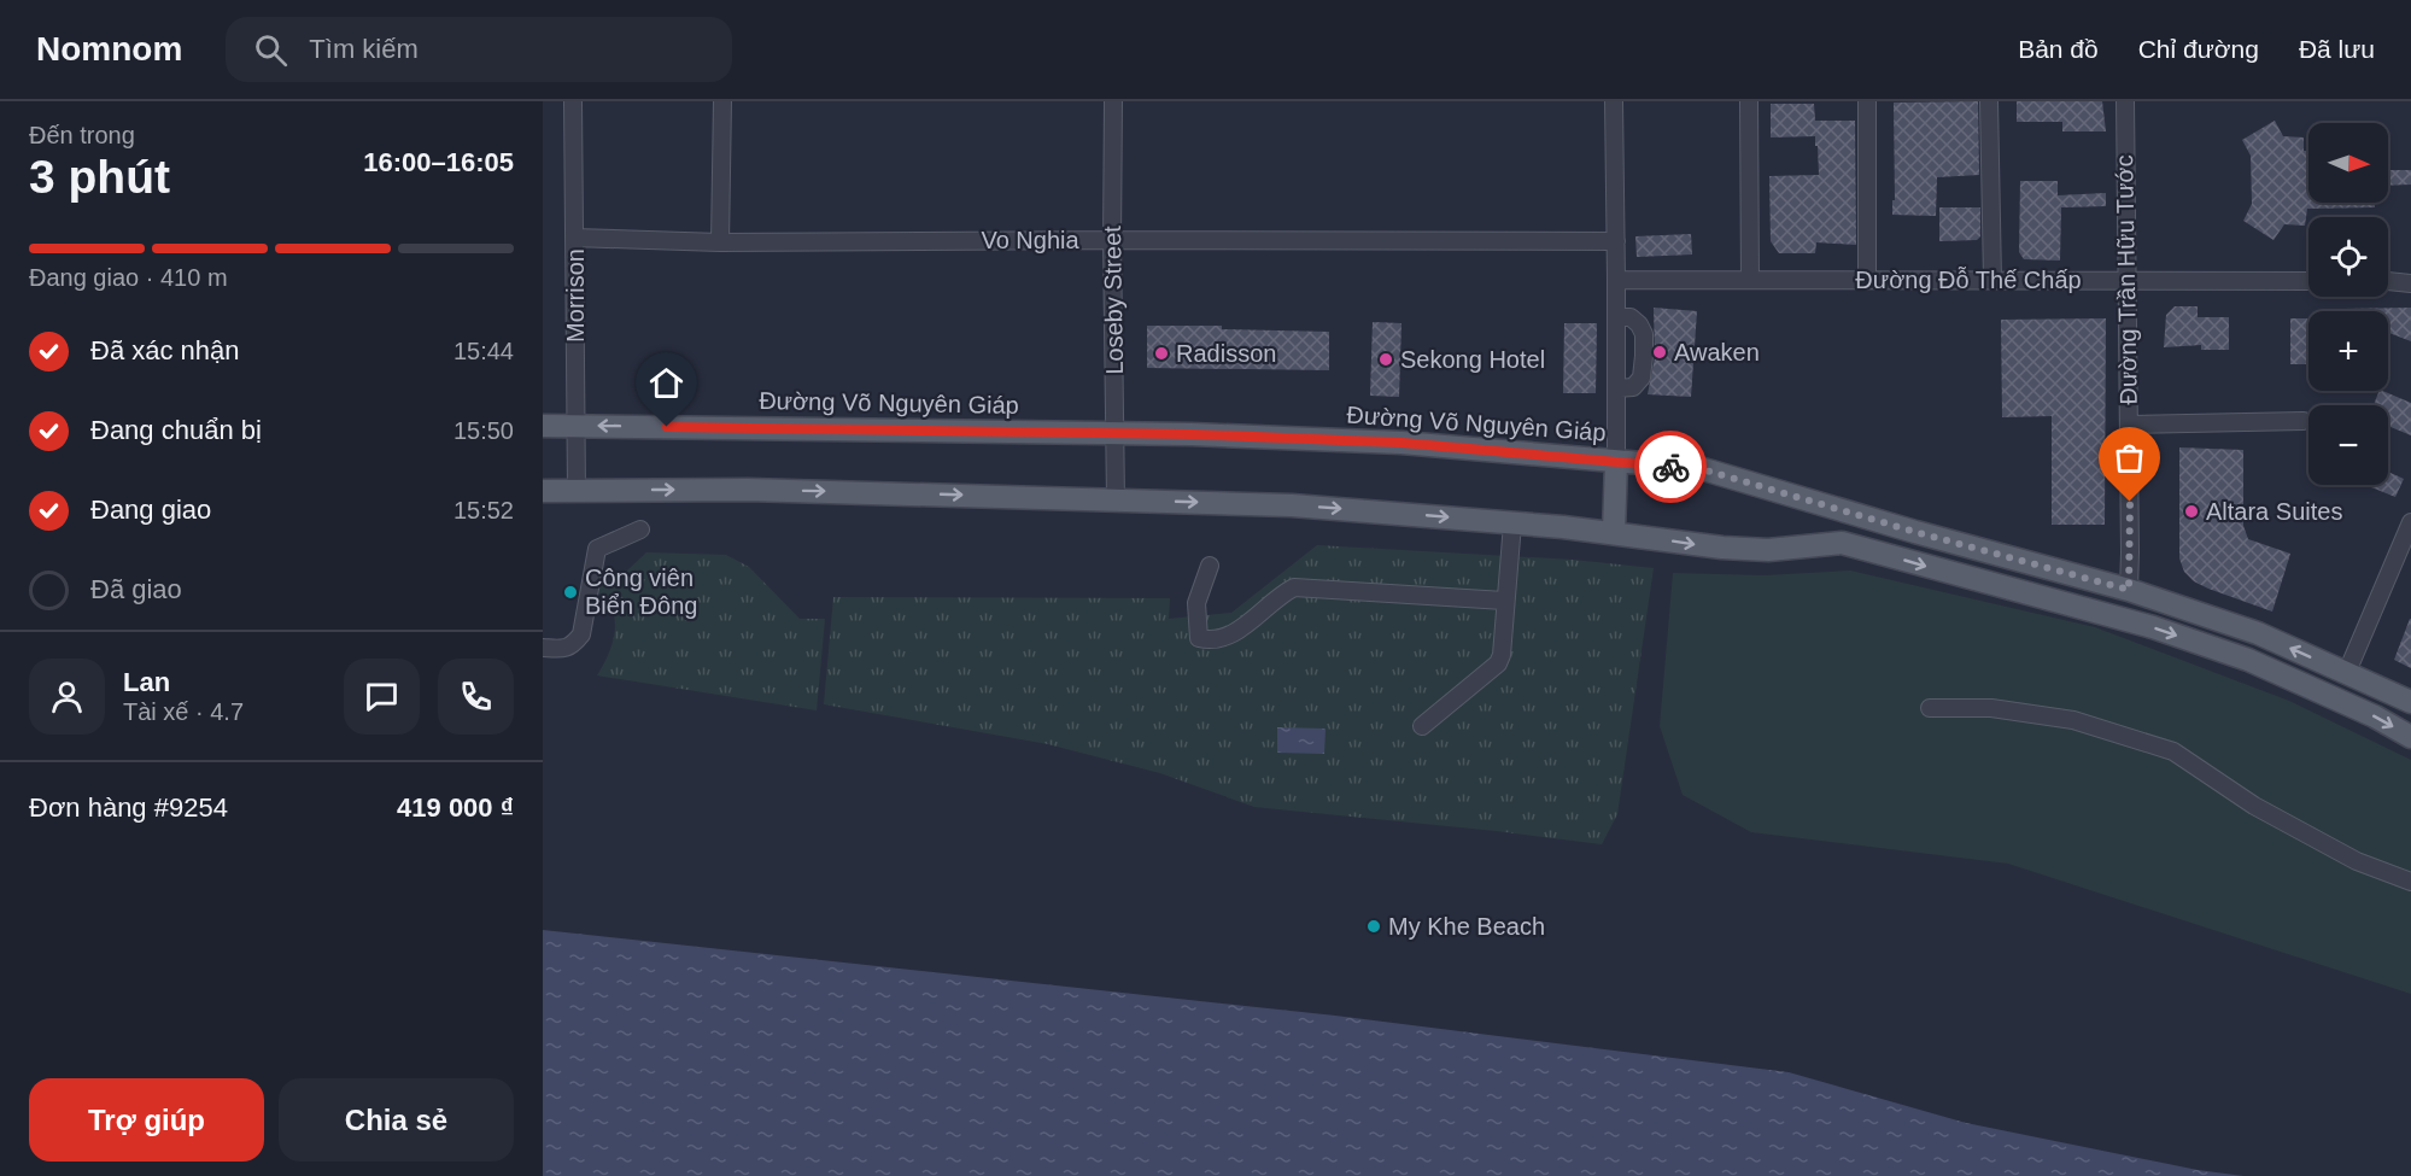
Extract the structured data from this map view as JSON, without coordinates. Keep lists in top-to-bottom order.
{
  "streets": {
    "main road": ["Đường Võ Nguyên Giáp"],
    "street": [
      "Vo Nghia",
      "Đường Đỗ Thế Chấp",
      "Đường Trần Hữu Tước",
      "Morrison",
      "Loseby Street"
    ]
  },
  "crossings": [
    ["Vo Nghia", "Morrison"],
    ["Vo Nghia", "Loseby Street"],
    ["Đường Đỗ Thế Chấp", "Đường Trần Hữu Tước"],
    ["Đường Trần Hữu Tước", "Đường Võ Nguyên Giáp"],
    ["Morrison", "Đường Võ Nguyên Giáp"],
    ["Loseby Street", "Đường Võ Nguyên Giáp"]
  ],
  "places": [
    "Awaken",
    "Radisson",
    "Sekong Hotel",
    "Altara Suites",
    "Công viên Biển Đông",
    "My Khe Beach"
  ],
  "north": "right",
  "page": {
    "header": "Nomnom",
    "search": "Tìm kiếm",
    "nav": ["Bản đồ", "Chỉ đường", "Đã lưu"],
    "heading": ["3 phút", "Đến trong", "16:00–16:05"],
    "panel": [
      "Lan",
      "Tài xế · 4.7",
      "Đơn hàng #9254",
      "419 000 ₫"
    ],
    "map_buttons": ["+", "−"],
    "bar": "Đang giao · 410 m",
    "list": [
      ["Đã xác nhận", "15:44"],
      ["Đang chuẩn bị", "15:50"],
      ["Đang giao", "15:52"],
      "Đã giao"
    ],
    "buttons": ["Trợ giúp", "Chia sẻ"]
  }
}
